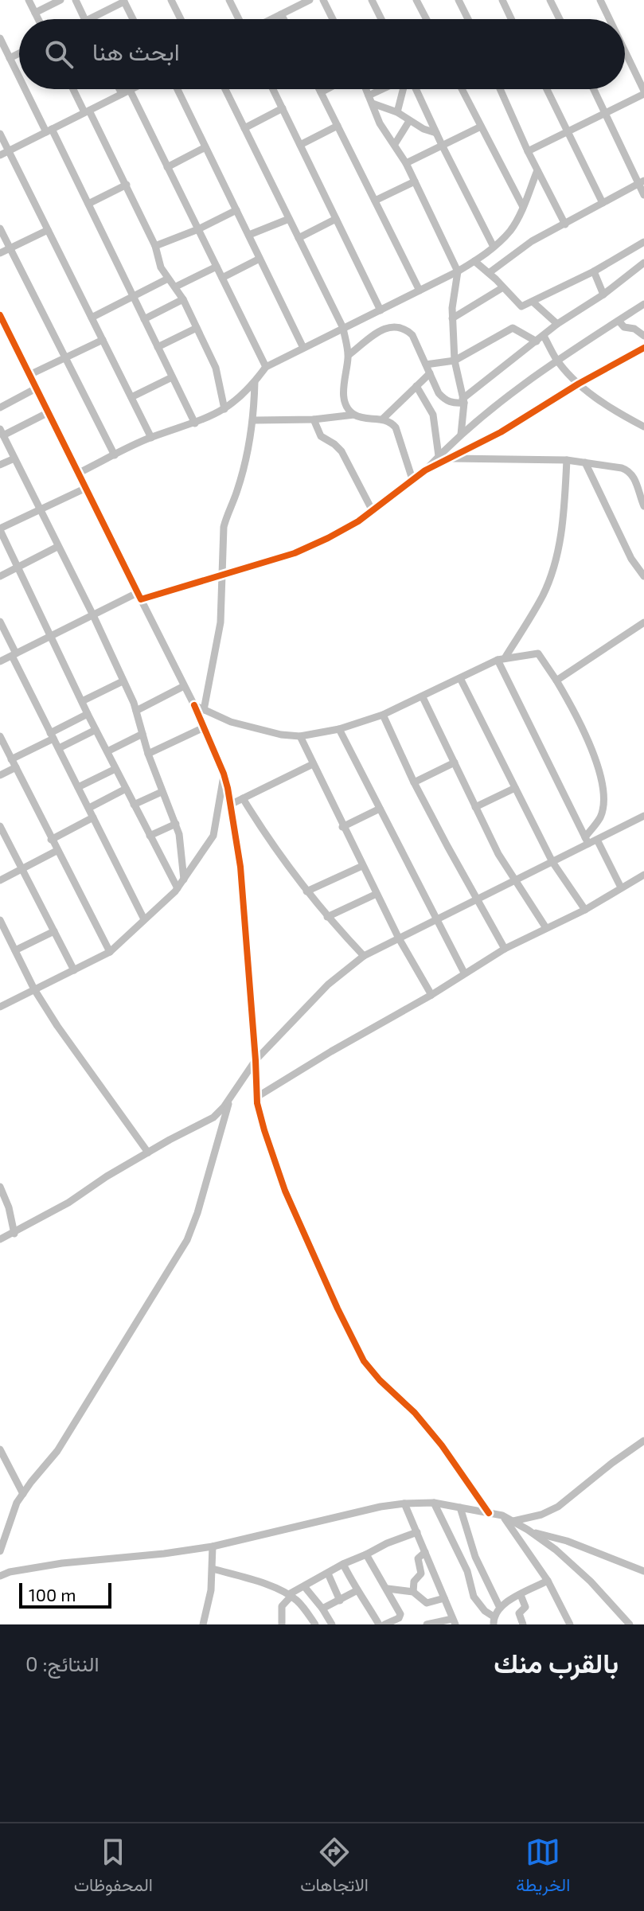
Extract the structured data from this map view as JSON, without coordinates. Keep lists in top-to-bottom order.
{
  "scale_bar": "100 m",
  "page": {
    "search": "ابحث هنا",
    "scale": "100 m",
    "heading": ["بالقرب منك", "النتائج: 0"],
    "nav": ["الخريطة", "الاتجاهات", "المحفوظات"]
  }
}
